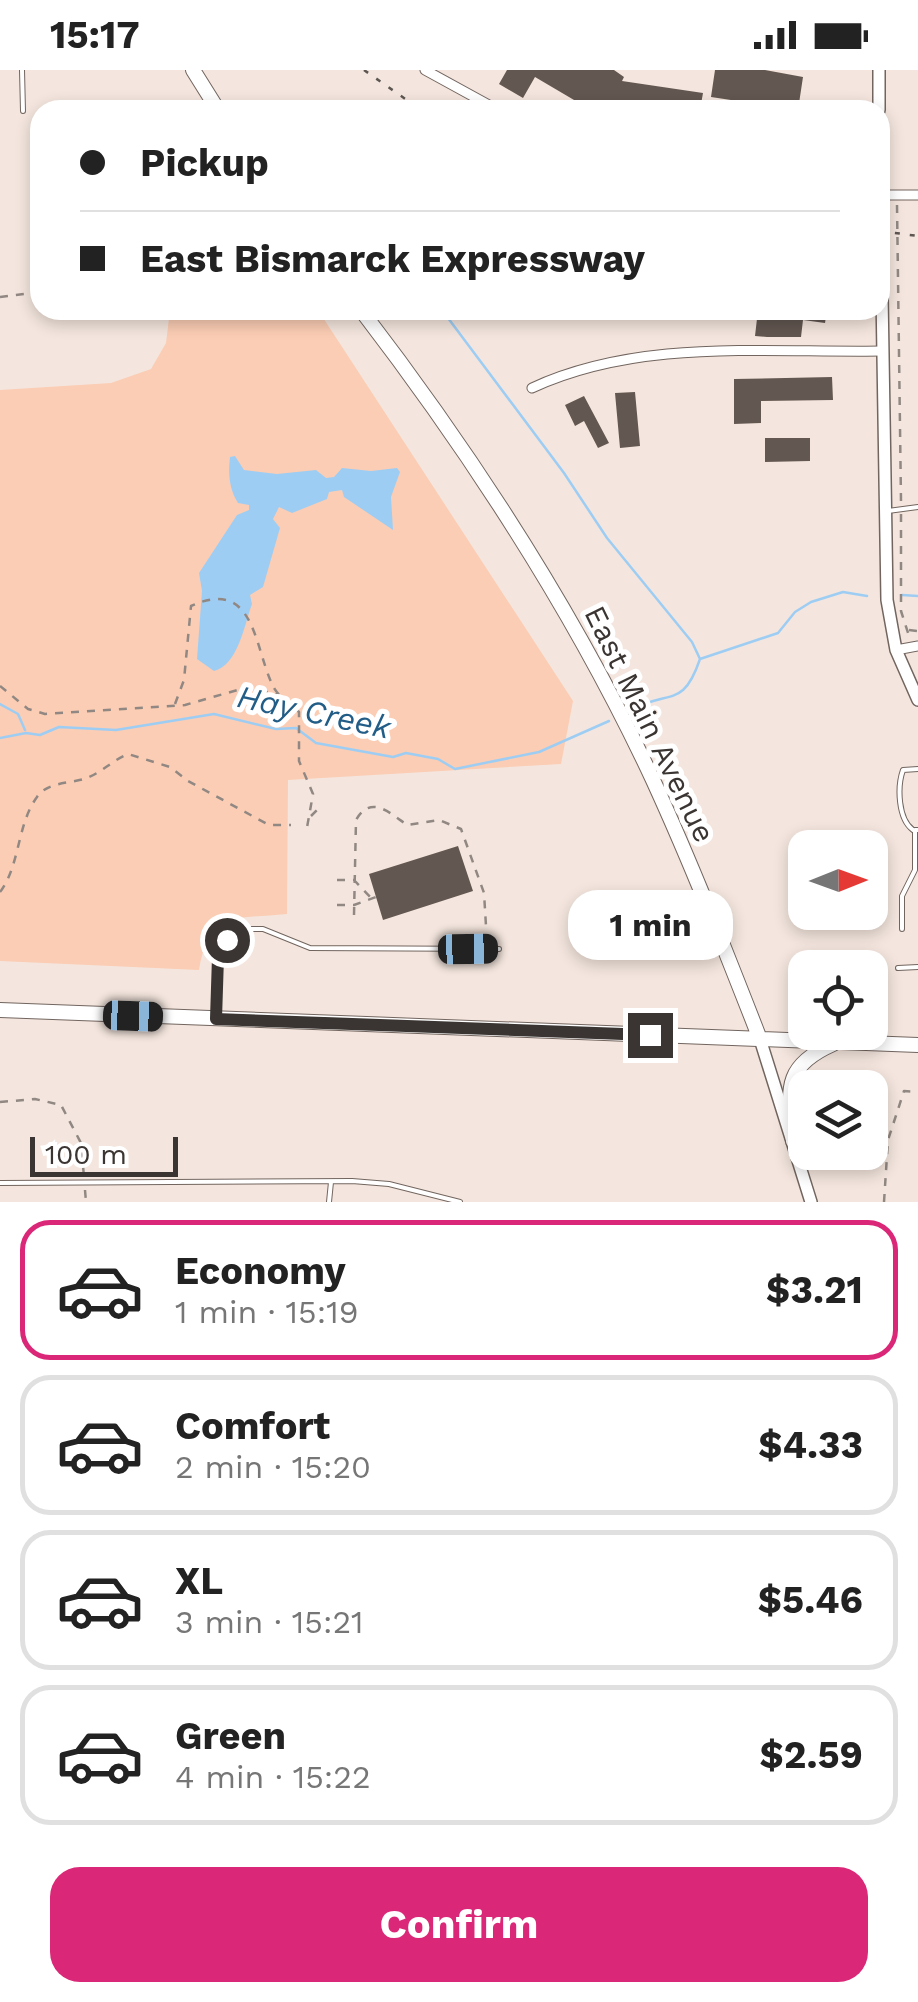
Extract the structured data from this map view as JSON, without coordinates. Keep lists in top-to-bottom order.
{
  "streets": {
    "main road": ["East Main Avenue"]
  },
  "water": ["Hay Creek"],
  "scale_bar": "100 m",
  "north": "right",
  "page": {
    "status": "15:17",
    "banner": ["Pickup", "East Bismarck Expressway"],
    "bubble": "1 min",
    "scale": "100 m",
    "list": [
      {
        "name": "Economy",
        "note": "1 min · 15:19",
        "value": "$3.21"
      },
      {
        "name": "Comfort",
        "note": "2 min · 15:20",
        "value": "$4.33"
      },
      {
        "name": "XL",
        "note": "3 min · 15:21",
        "value": "$5.46"
      },
      {
        "name": "Green",
        "note": "4 min · 15:22",
        "value": "$2.59"
      }
    ],
    "buttons": "Confirm"
  }
}
